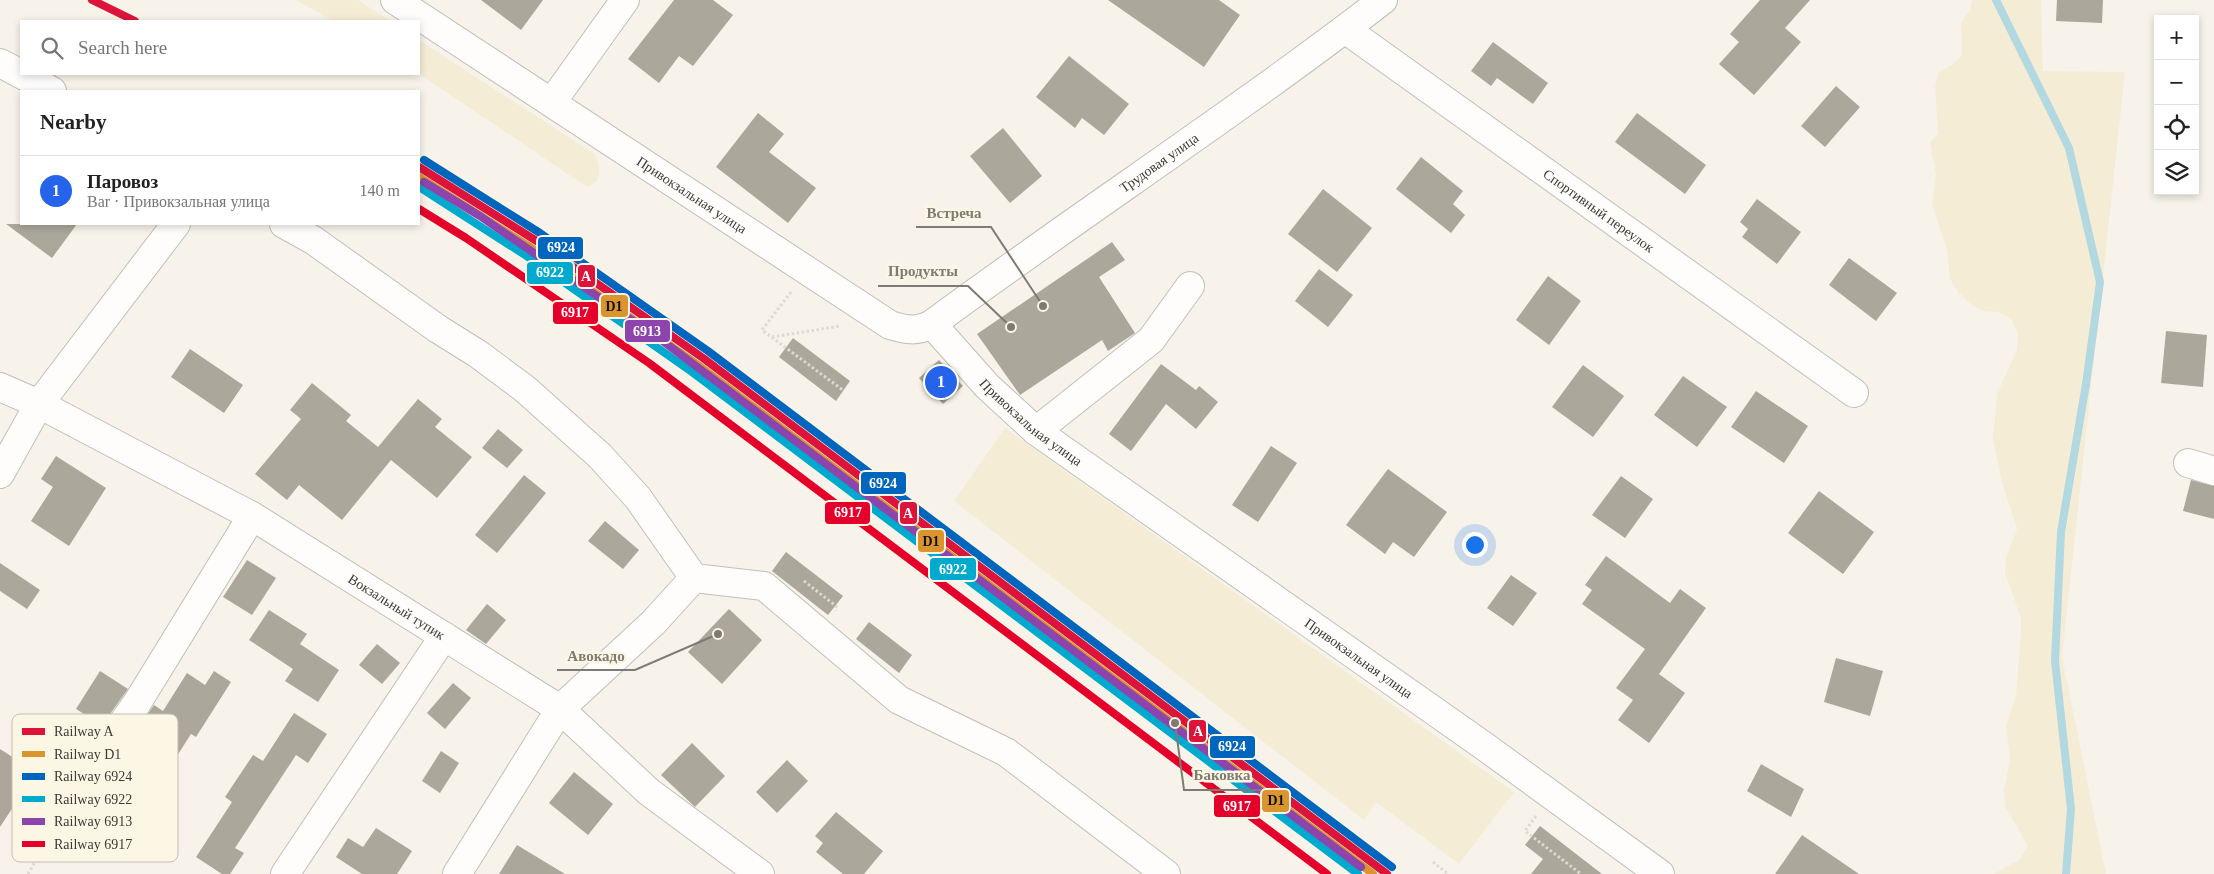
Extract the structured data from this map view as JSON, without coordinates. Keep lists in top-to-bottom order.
{
  "streets": {
    "street": [
      "Трудовая улица",
      "Привокзальная улица",
      "Спортивный переулок",
      "Вокзальный тупик"
    ]
  },
  "crossings": [
    ["Трудовая улица", "Привокзальная улица"],
    ["Трудовая улица", "Спортивный переулок"]
  ],
  "places": [
    "Встреча",
    "Продукты",
    "Авокадо",
    "Баковка"
  ],
  "lines": [
    "rail line A",
    "rail line 6924",
    "rail line D1",
    "rail line 6913",
    "rail line 6922",
    "rail line 6917"
  ],
  "legend": [
    "Railway A",
    "Railway D1",
    "Railway 6924",
    "Railway 6922",
    "Railway 6913",
    "Railway 6917"
  ],
  "page": {
    "map_buttons": ["+", "−"],
    "search": "Search here",
    "heading": "Nearby",
    "list": [
      {
        "mark": "1",
        "name": "Паровоз",
        "note": "Bar · Привокзальная улица",
        "value": "140 m"
      }
    ],
    "pins": "1"
  }
}
